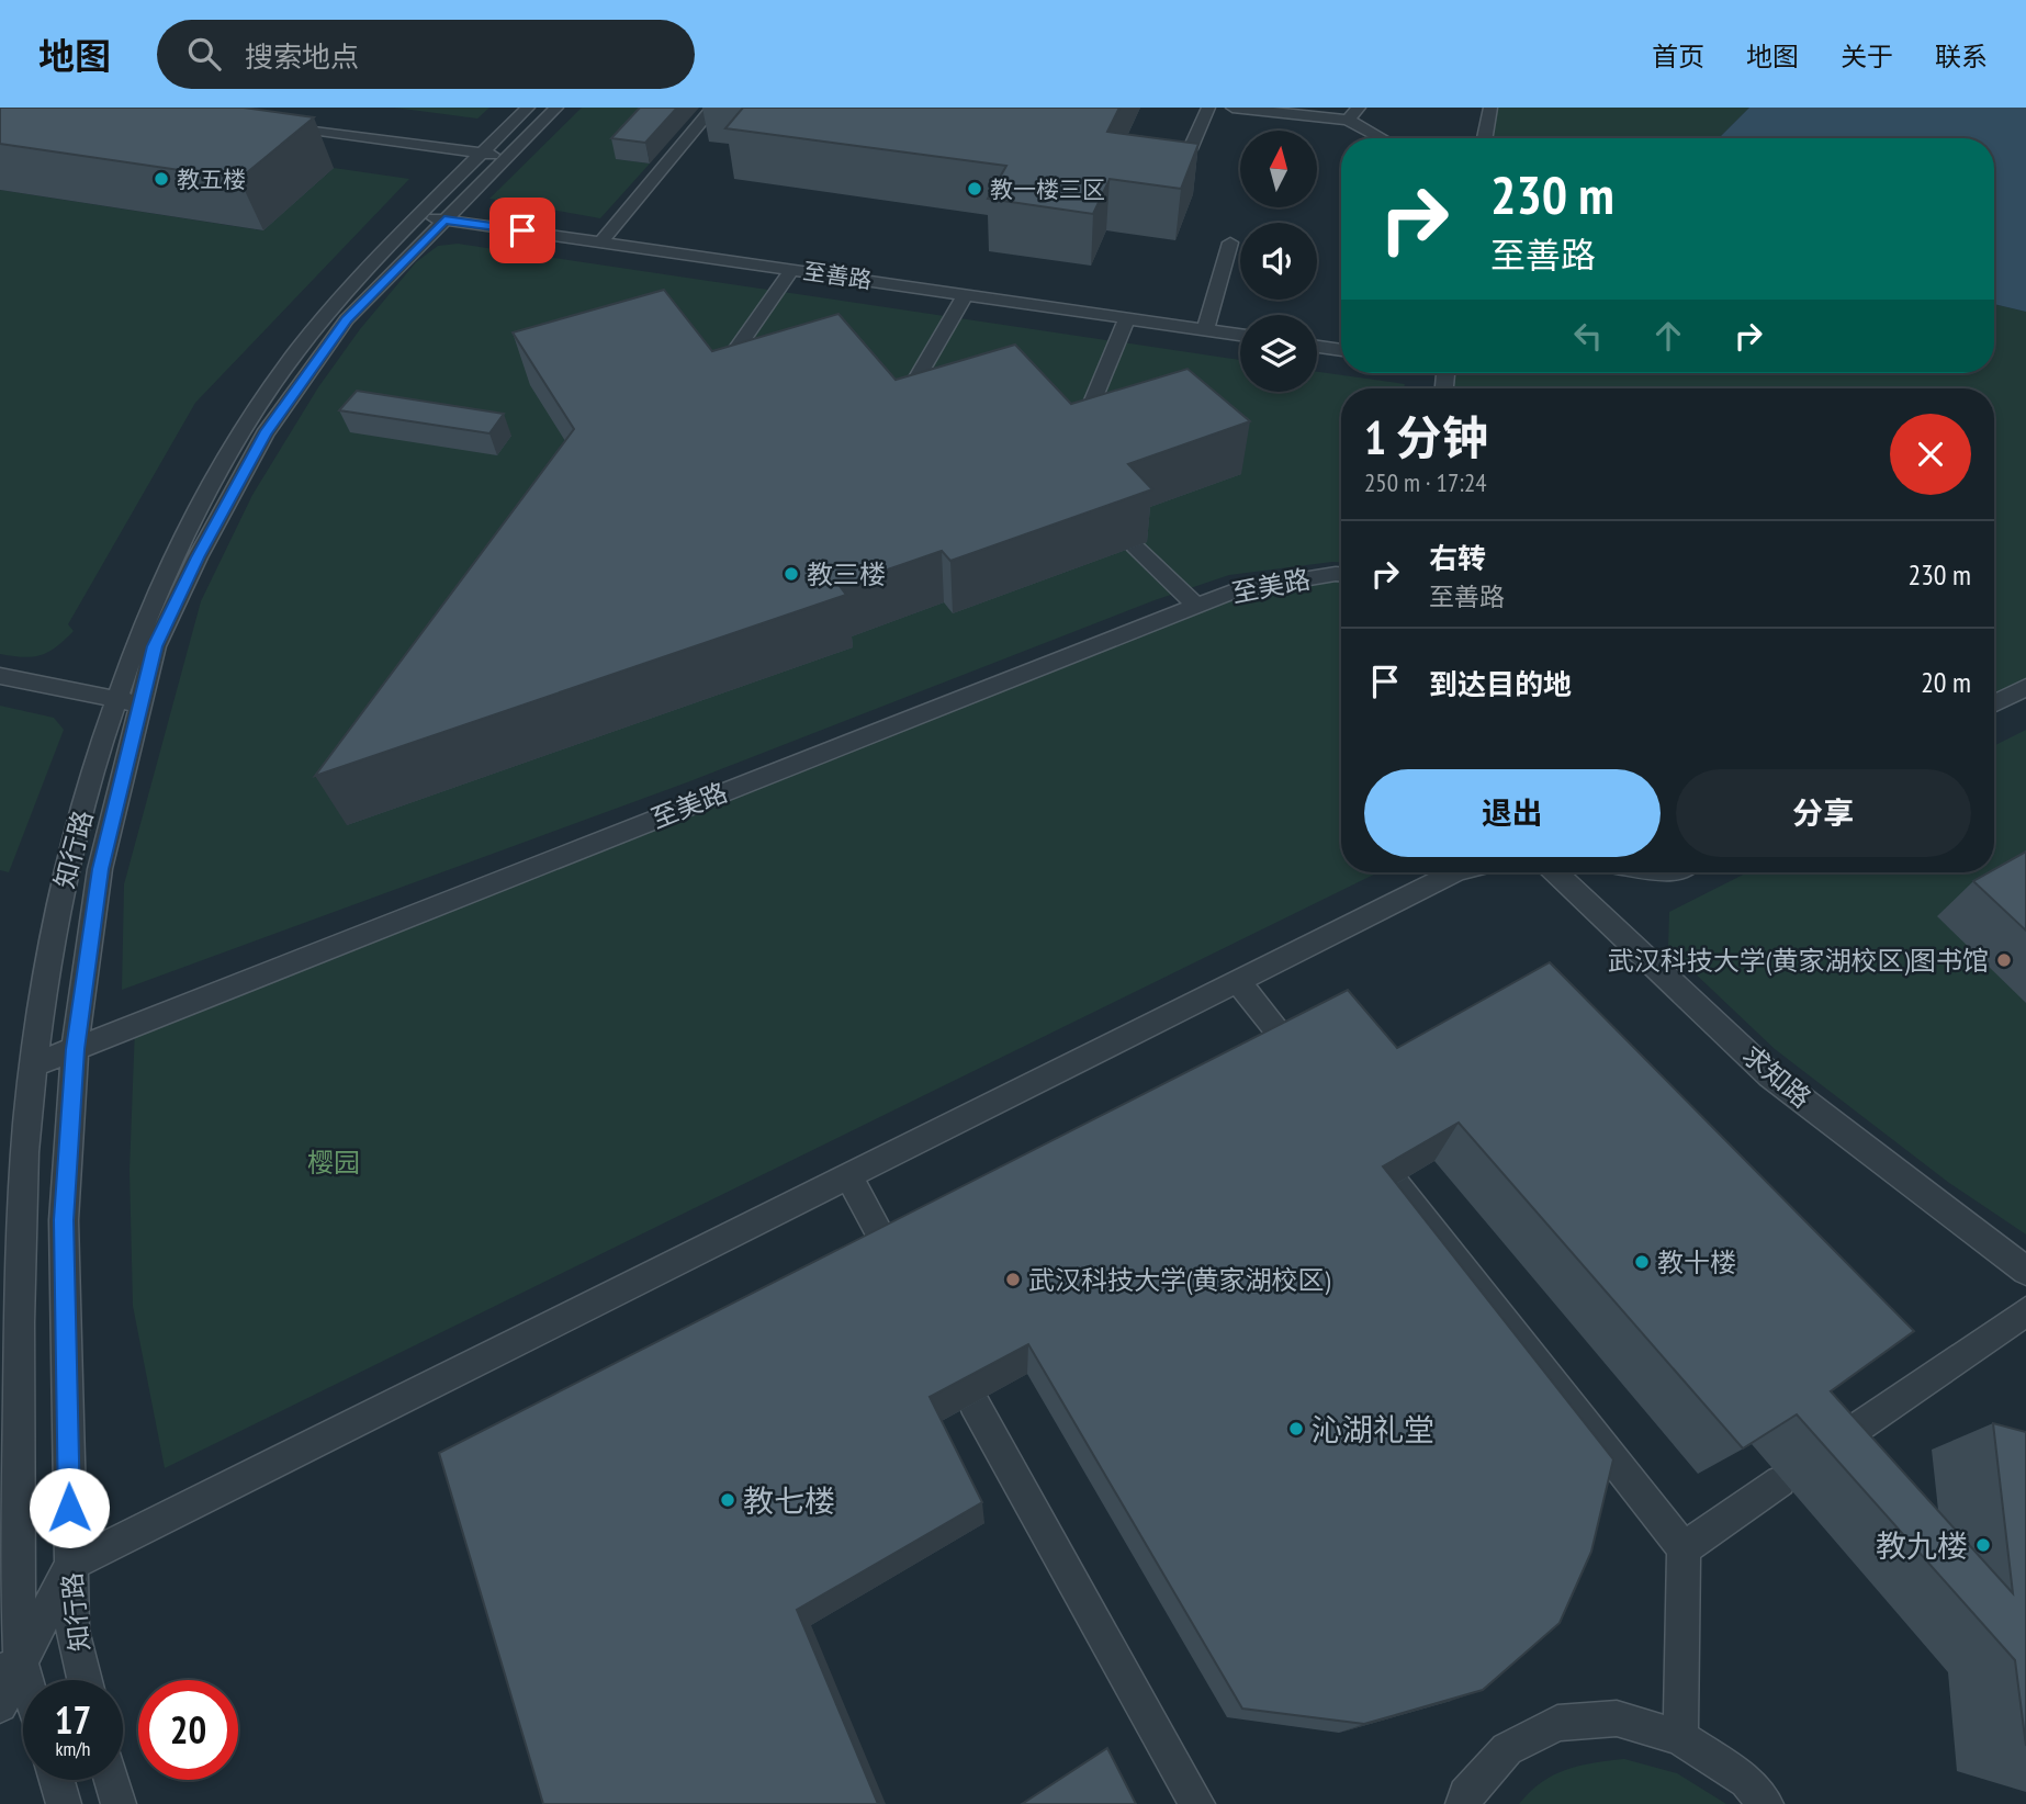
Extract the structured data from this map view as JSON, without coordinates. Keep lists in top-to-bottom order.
{
  "streets": {
    "lane": [
      "至善路",
      "至美路",
      "知行路",
      "求知路"
    ]
  },
  "crossings": [
    ["至善路", "知行路"],
    ["至美路", "知行路"]
  ],
  "parks": ["樱园"],
  "places": [
    "教五楼",
    "教一楼三区",
    "教三楼",
    "武汉科技大学(黄家湖校区)图书馆",
    "教十楼",
    "武汉科技大学(黄家湖校区)",
    "沁湖礼堂",
    "教七楼",
    "教九楼"
  ],
  "north": "top",
  "page": {
    "header": "地图",
    "search": "搜索地点",
    "nav": [
      "首页",
      "地图",
      "关于",
      "联系"
    ],
    "turn": ["230 m", "至善路"],
    "heading": ["1 分钟", "250 m · 17:24"],
    "list": [
      {
        "name": "右转",
        "note": "至善路",
        "value": "230 m"
      },
      {
        "name": "到达目的地",
        "value": "20 m"
      }
    ],
    "buttons": ["退出", "分享"],
    "speed": "17 km/h",
    "limit": "20"
  }
}
